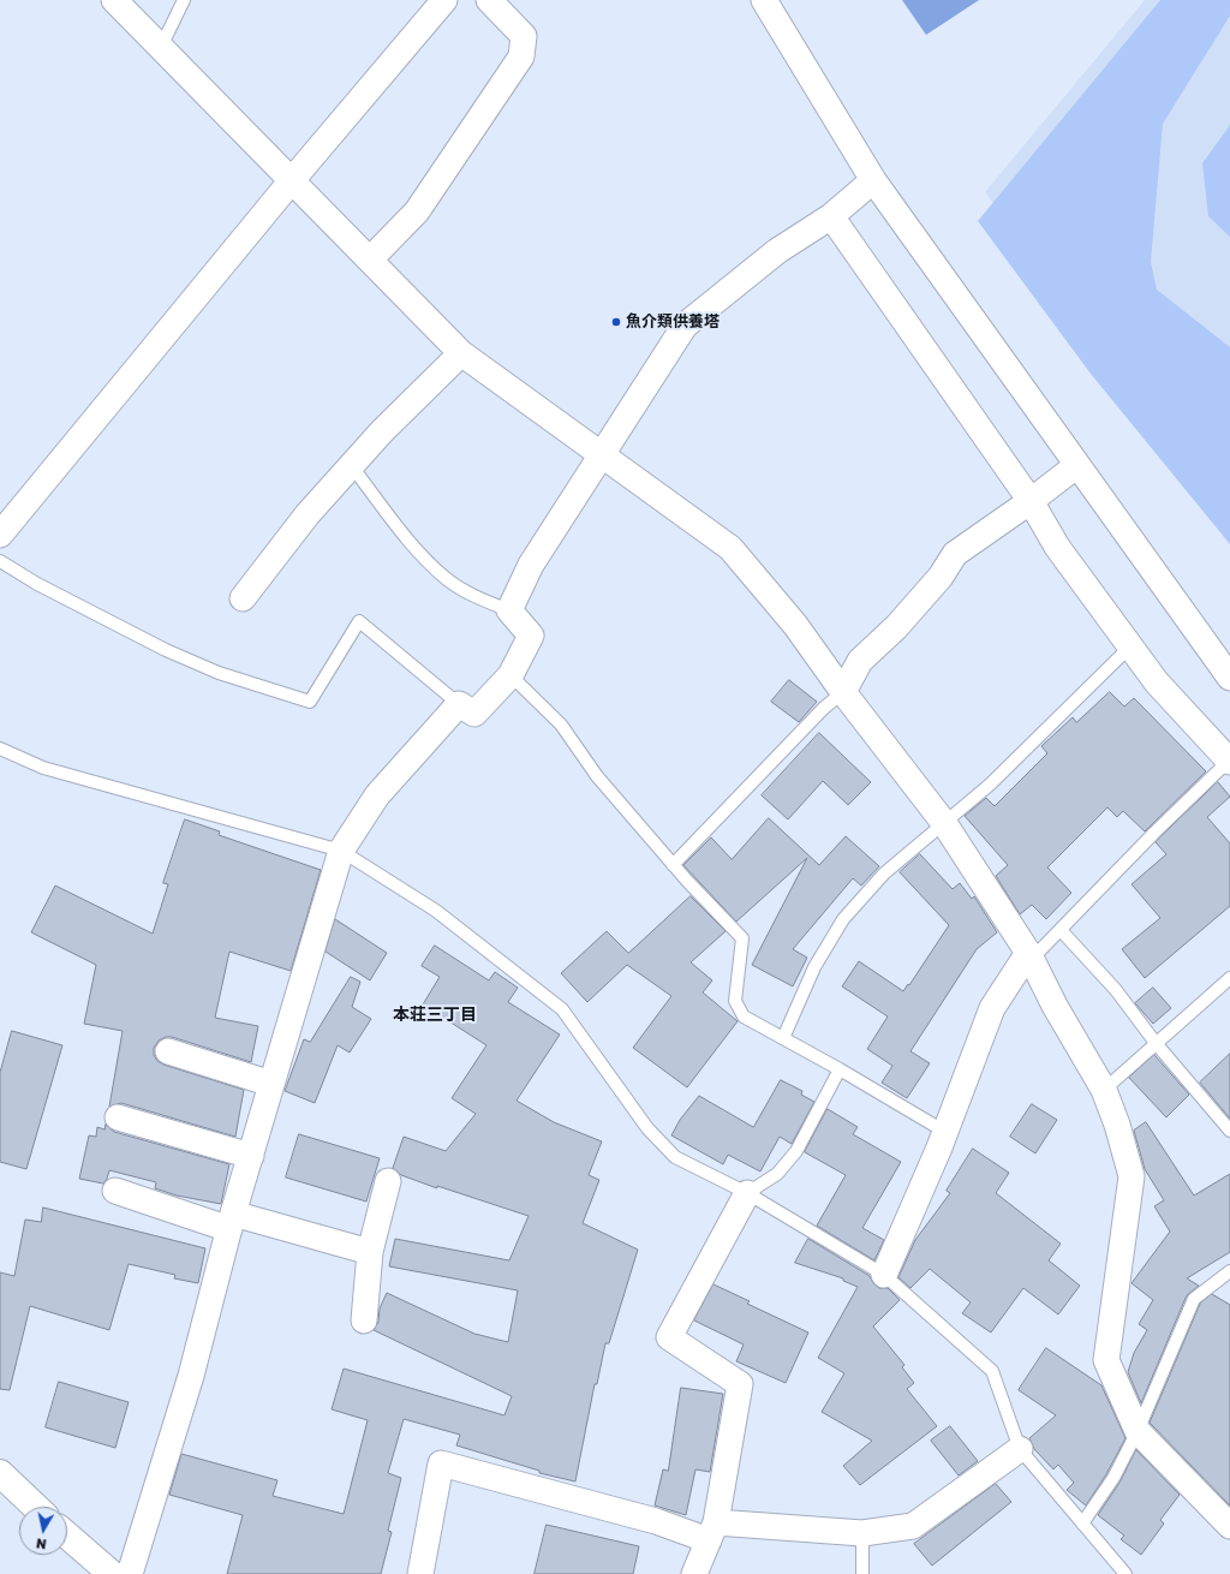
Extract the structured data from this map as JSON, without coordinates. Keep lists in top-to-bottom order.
{
  "districts": ["本荘三丁目"],
  "places": ["魚介類供養塔"],
  "north": "bottom"
}
